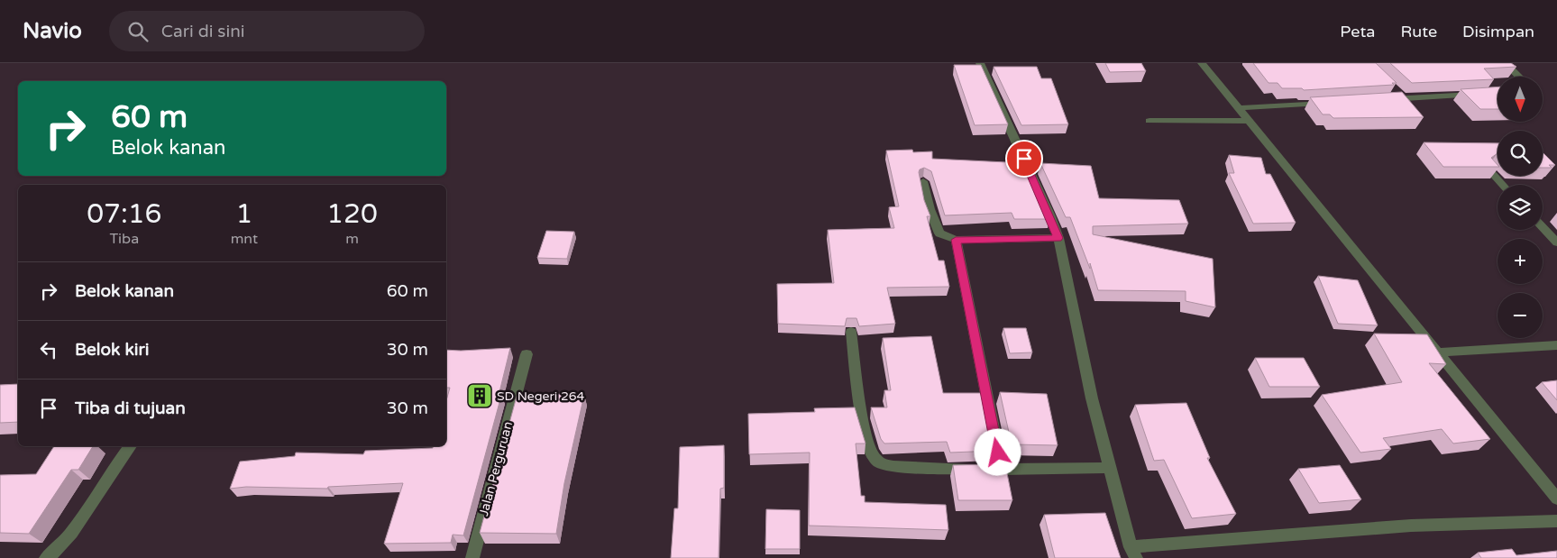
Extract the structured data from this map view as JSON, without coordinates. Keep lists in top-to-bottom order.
{
  "streets": {
    "street": ["Jalan Perguruan"]
  },
  "places": {
    "building": ["SD Negeri 264"]
  },
  "north": "bottom",
  "page": {
    "header": "Navio",
    "search": "Cari di sini",
    "nav": ["Peta", "Rute", "Disimpan"],
    "map_buttons": ["+", "−"],
    "turn": ["60 m", "Belok kanan"],
    "eta": [
      "07:16",
      "Tiba",
      "1",
      "mnt",
      "120",
      "m"
    ],
    "list": [
      {
        "name": "Belok kanan",
        "value": "60 m"
      },
      {
        "name": "Belok kiri",
        "value": "30 m"
      },
      {
        "name": "Tiba di tujuan",
        "value": "30 m"
      }
    ]
  }
}
